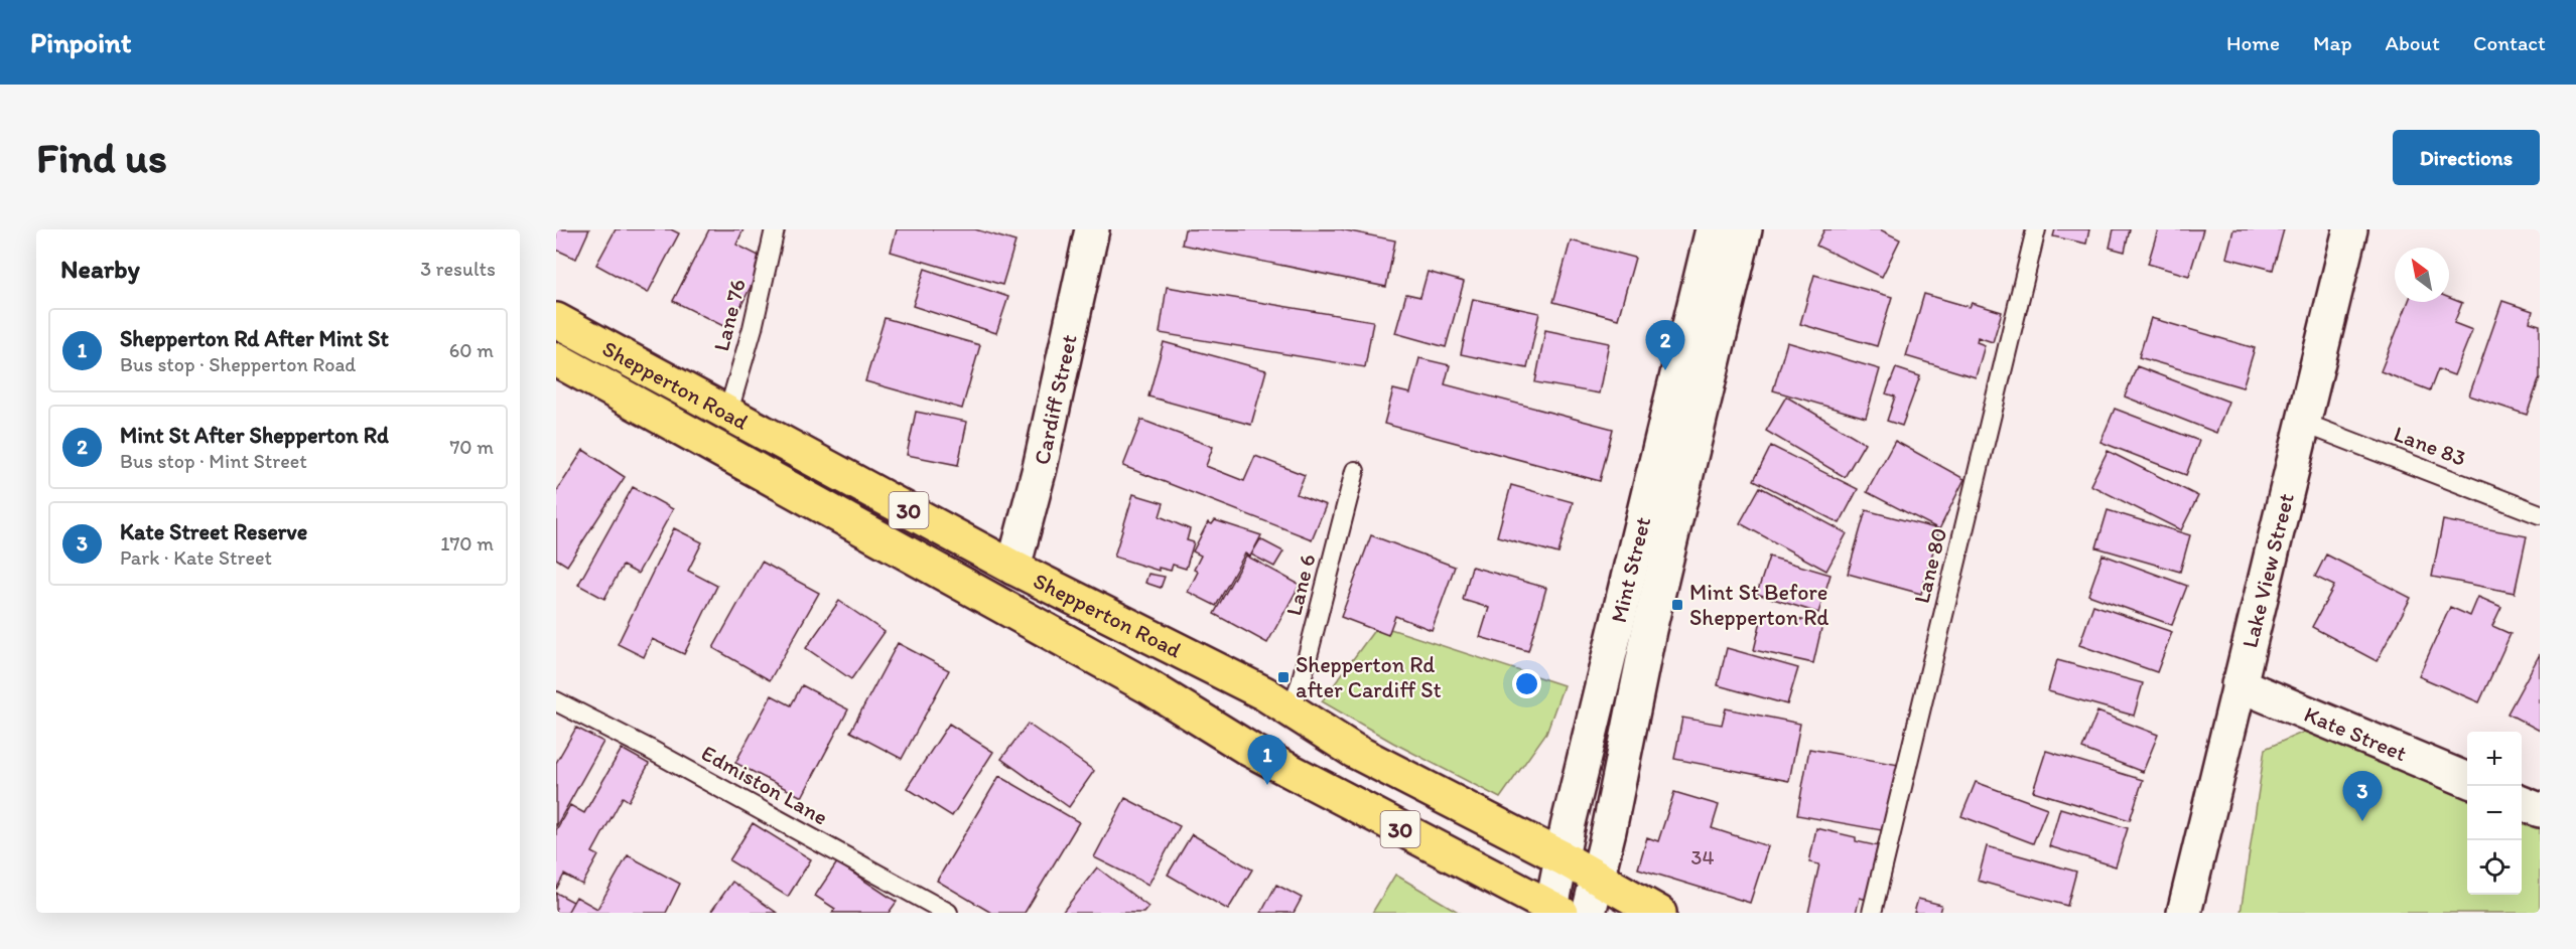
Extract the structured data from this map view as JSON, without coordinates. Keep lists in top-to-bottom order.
{
  "streets": {
    "highway": ["Shepperton Road", "30"],
    "main road": [
      "Cardiff Street",
      "Lake View Street",
      "Mint Street",
      "Kate Street"
    ],
    "lane": [
      "Lane 76",
      "Lane 83",
      "Lane 80",
      "Lane 6",
      "Edmiston Lane"
    ]
  },
  "crossings": [
    ["Lane 76", "Shepperton Road"],
    ["Shepperton Road", "Cardiff Street"],
    ["Shepperton Road", "Mint Street"],
    ["Shepperton Road", "Lane 6"],
    ["Lane 83", "Lake View Street"],
    ["Lake View Street", "Kate Street"]
  ],
  "places": {
    "transit": ["Mint St Before Shepperton Rd", "Shepperton Rd after Cardiff St"]
  },
  "house_numbers": ["34"],
  "north": "top left",
  "page": {
    "header": "Pinpoint",
    "nav": [
      "Home",
      "Map",
      "About",
      "Contact"
    ],
    "buttons": "Directions",
    "title": "Find us",
    "heading": ["Nearby", "3 results"],
    "list": [
      {
        "mark": "1",
        "name": "Shepperton Rd After Mint St",
        "note": "Bus stop · Shepperton Road",
        "value": "60 m"
      },
      {
        "mark": "2",
        "name": "Mint St After Shepperton Rd",
        "note": "Bus stop · Mint Street",
        "value": "70 m"
      },
      {
        "mark": "3",
        "name": "Kate Street Reserve",
        "note": "Park · Kate Street",
        "value": "170 m"
      }
    ],
    "pins": ["2", "1", "3"],
    "map_buttons": ["+", "−"]
  }
}
